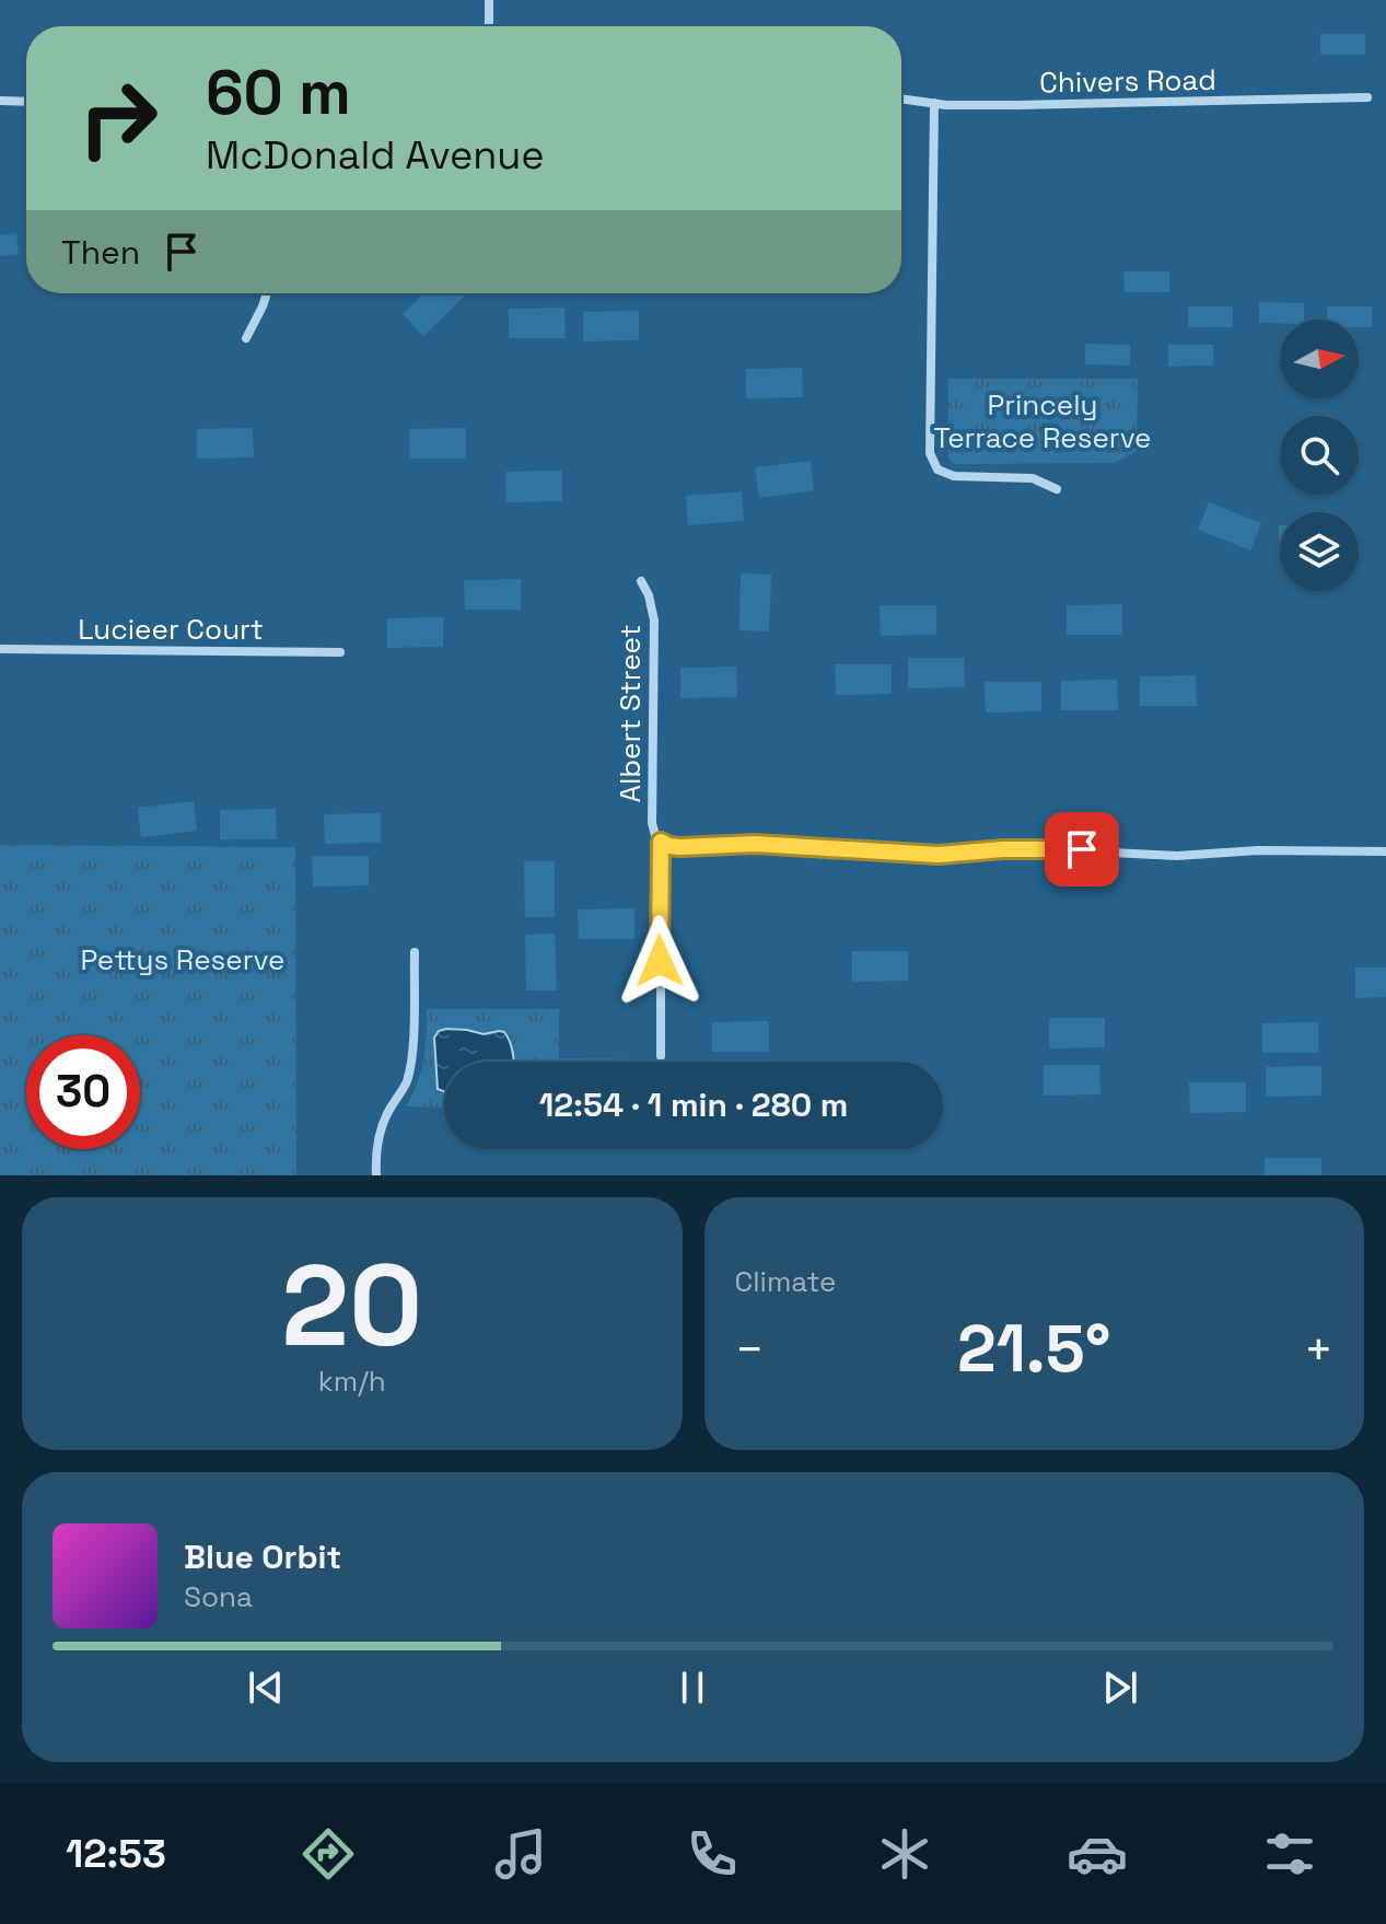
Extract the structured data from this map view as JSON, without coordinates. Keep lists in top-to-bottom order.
{
  "streets": {
    "street": ["Chivers Road", "Lucieer Court", "Albert Street"]
  },
  "parks": ["Princely Terrace Reserve", "Pettys Reserve"],
  "north": "right",
  "page": {
    "turn": ["60 m", "McDonald Avenue"],
    "then": "Then",
    "limit": "30",
    "trip": "12:54 · 1 min · 280 m",
    "tile": [
      ["20", "km/h"],
      "Climate"
    ],
    "heat": ["−", "21.5°", "+"],
    "song": ["Blue Orbit", "Sona"],
    "tabs": "12:53"
  }
}
